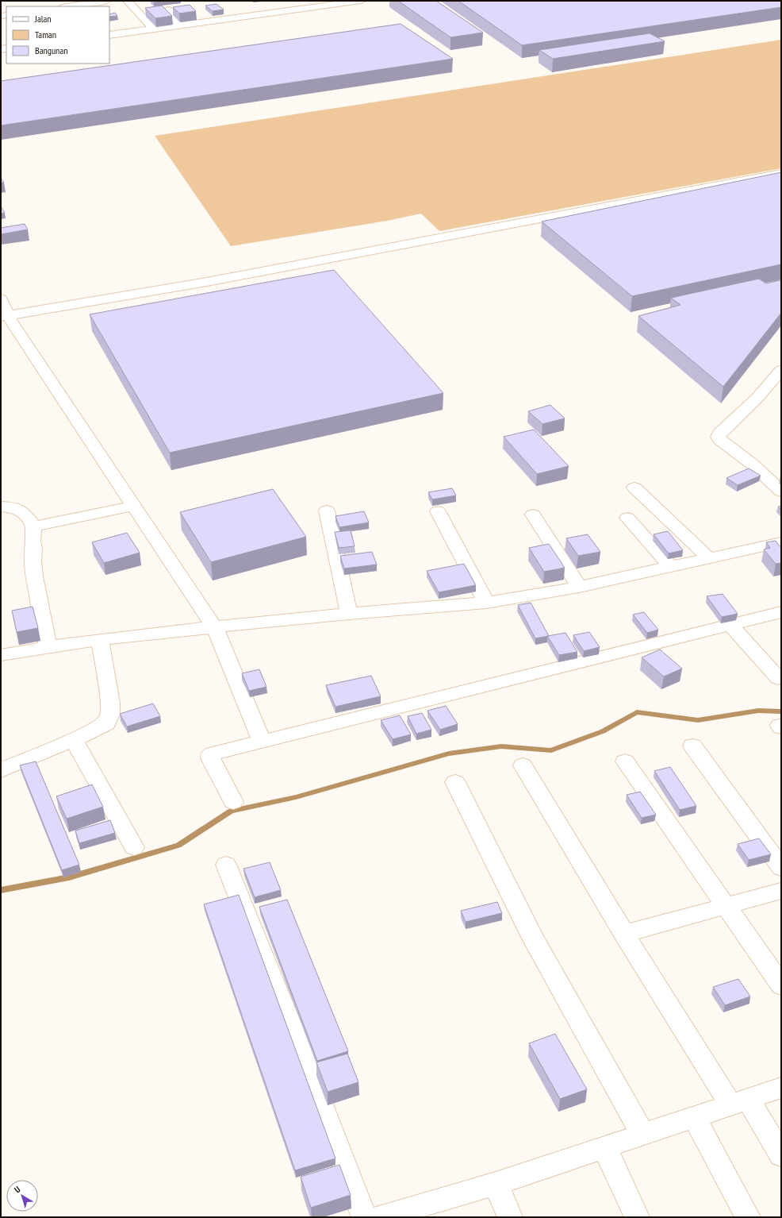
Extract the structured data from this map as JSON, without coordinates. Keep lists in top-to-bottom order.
{
  "legend": ["Jalan", "Taman", "Bangunan"],
  "north": "top left"
}
